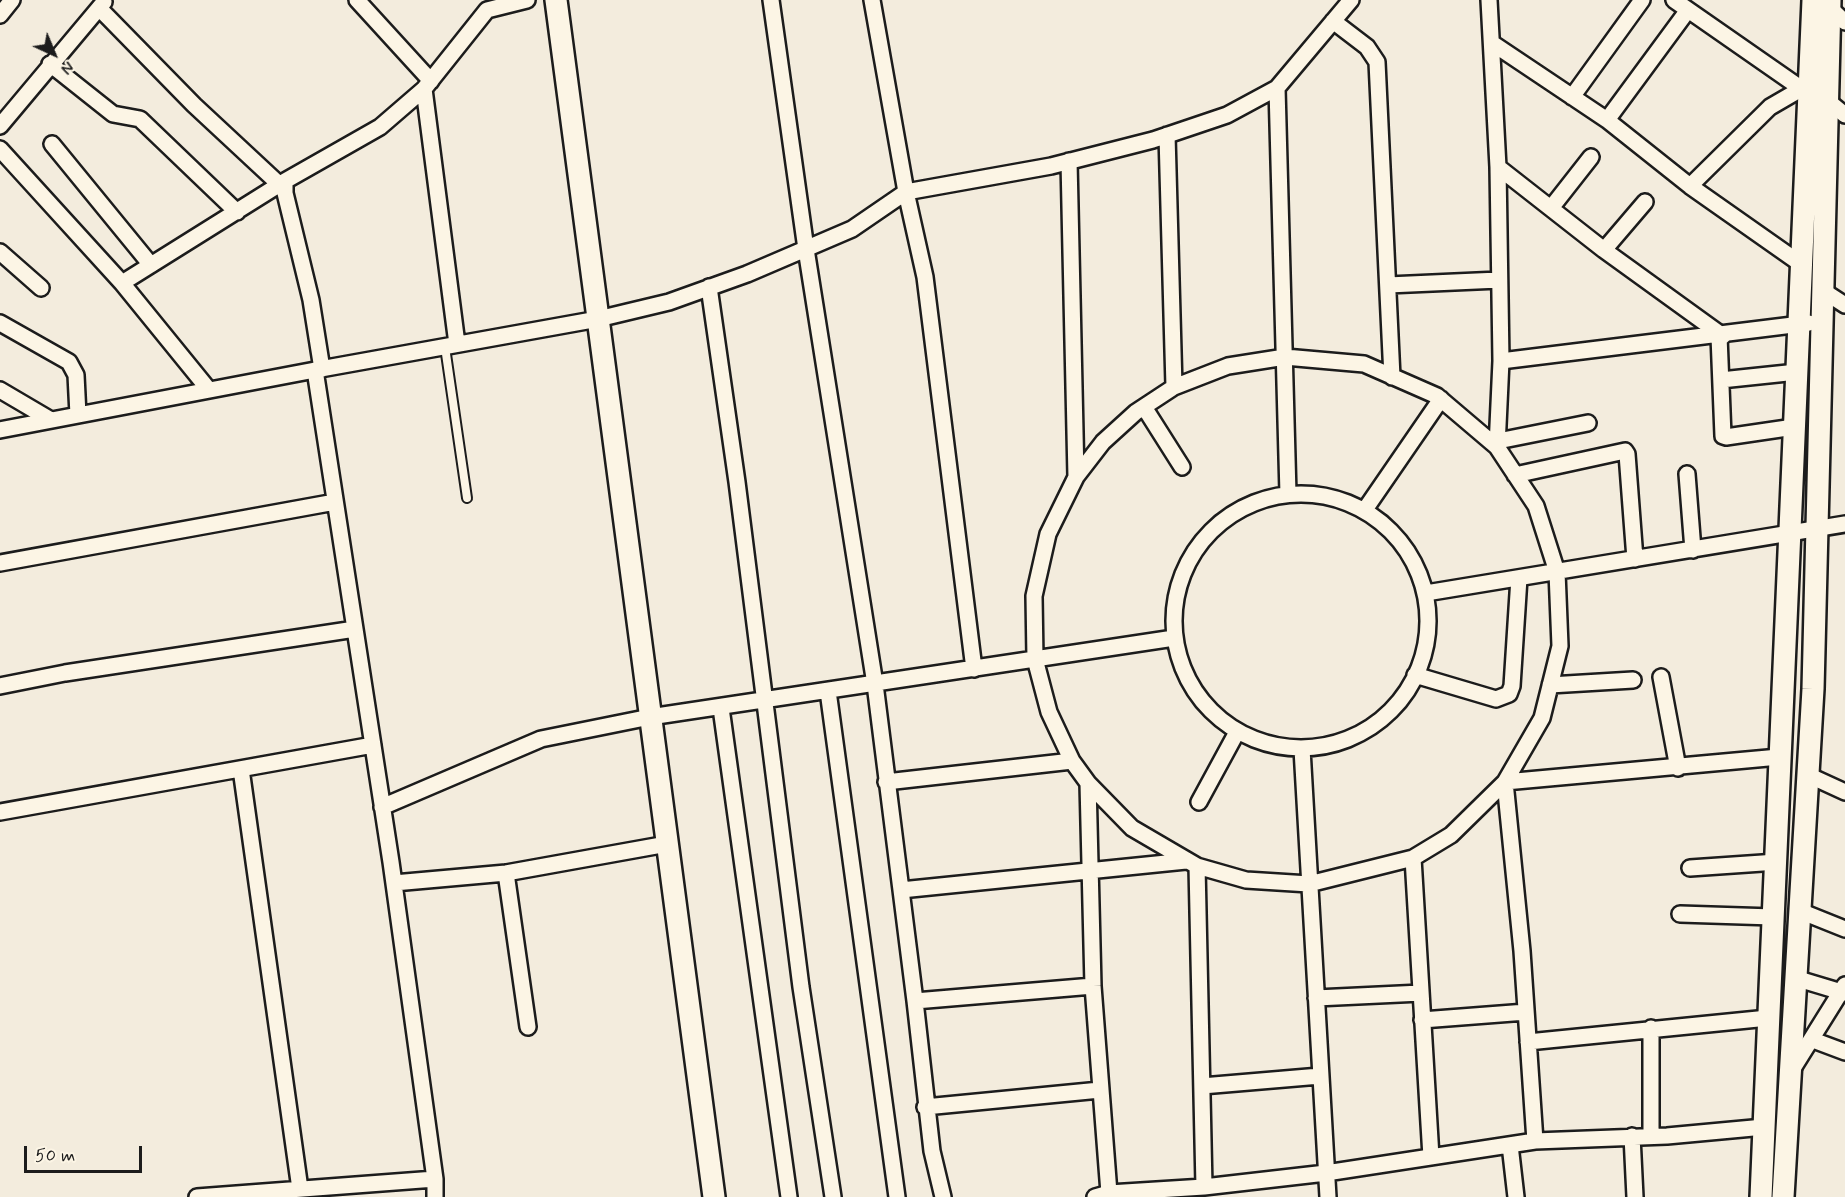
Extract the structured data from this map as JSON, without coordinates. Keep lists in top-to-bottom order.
{
  "scale_bar": "50 m",
  "north": "bottom right"
}
